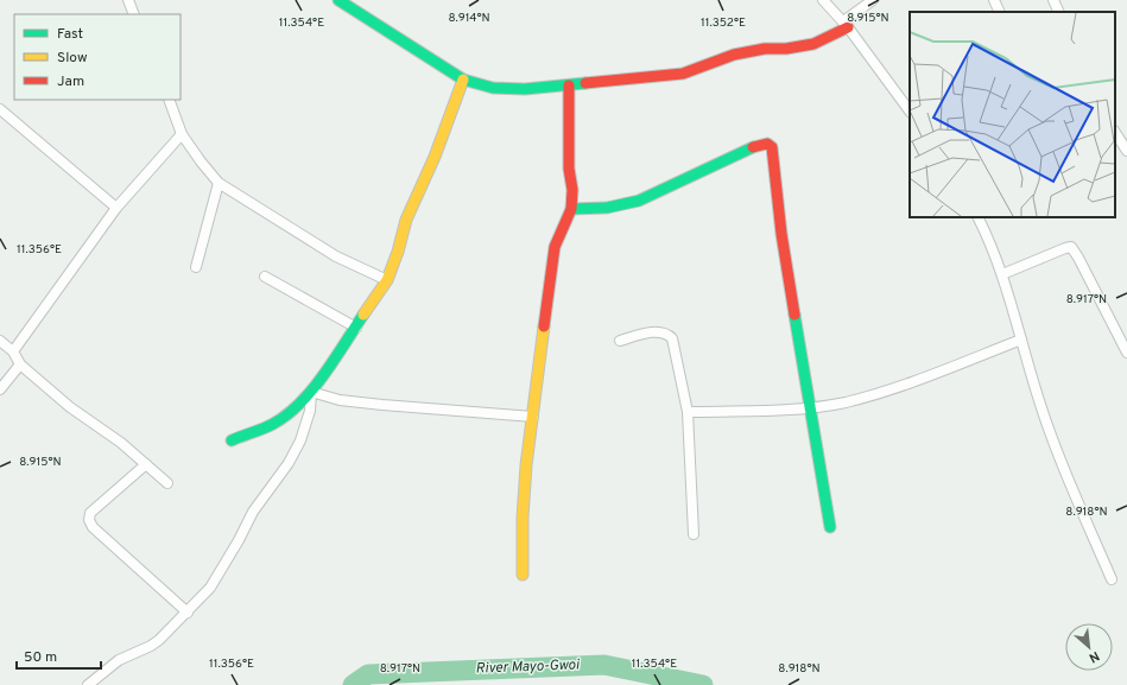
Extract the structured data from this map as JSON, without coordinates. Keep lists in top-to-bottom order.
{
  "water": ["River Mayo-Gwoi"],
  "legend": ["Fast", "Slow", "Jam"],
  "scale_bar": "50 m",
  "north": "bottom right",
  "coordinates": [
    "8.914°N",
    "8.915°N",
    "11.354°E",
    "11.352°E",
    "11.356°E",
    "8.917°N",
    "8.918°N"
  ]
}
